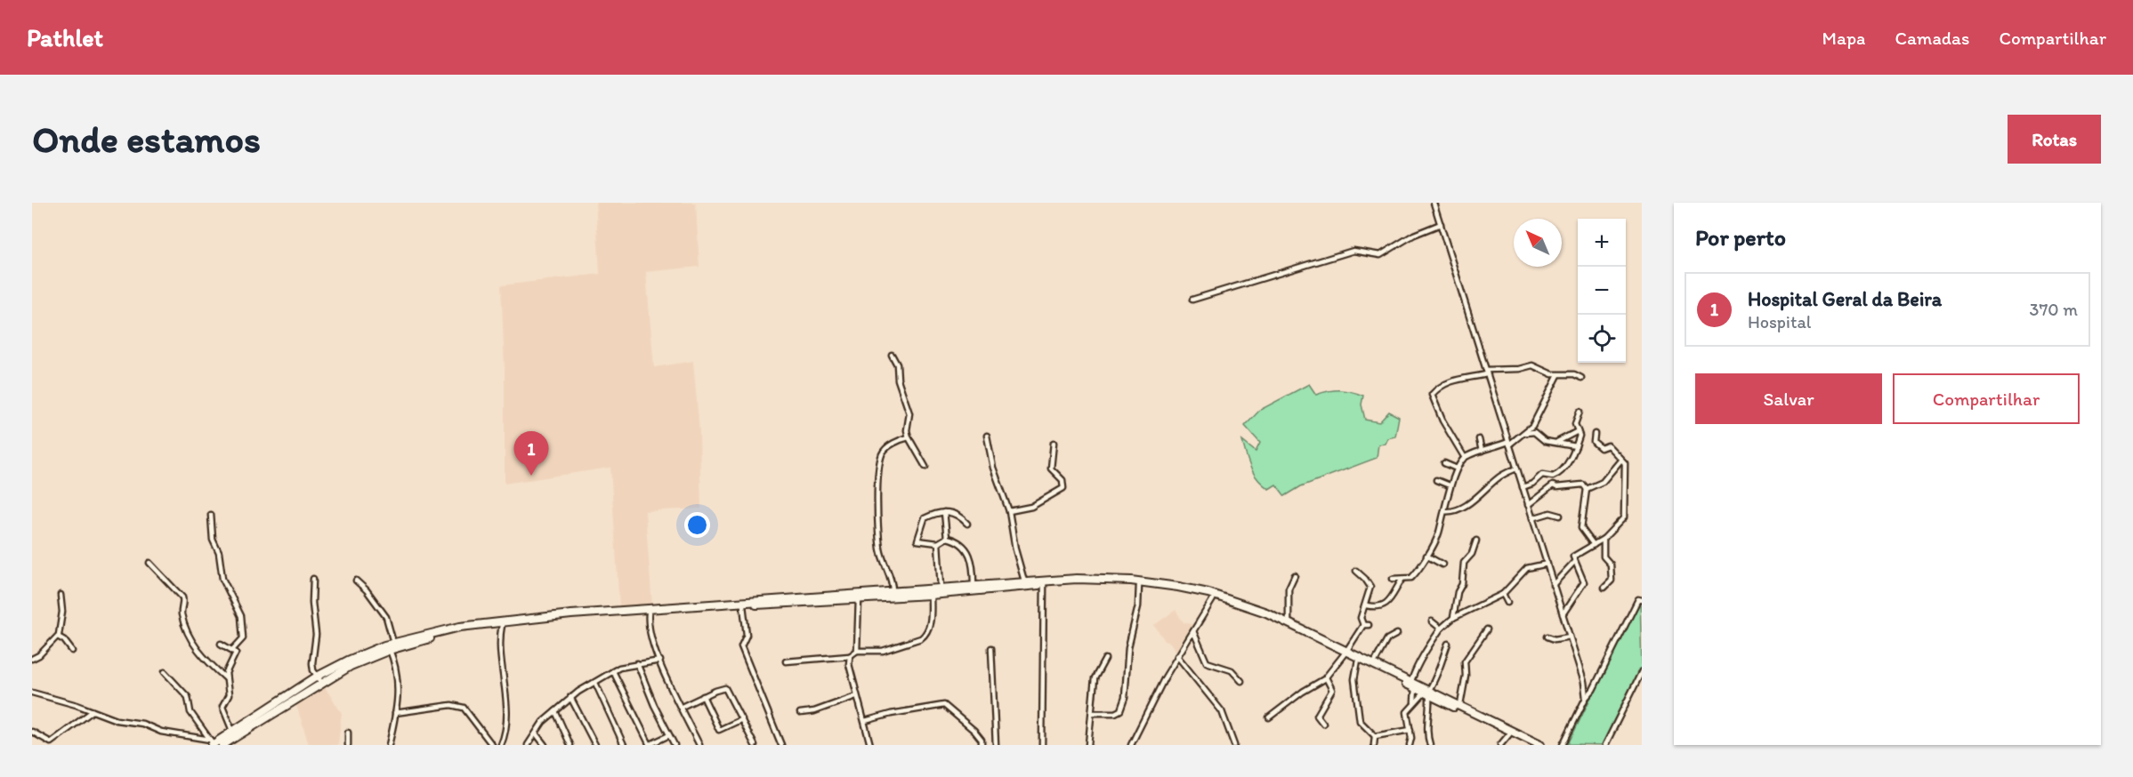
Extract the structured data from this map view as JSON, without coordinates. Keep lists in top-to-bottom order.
{
  "north": "top left",
  "page": {
    "header": "Pathlet",
    "nav": ["Mapa", "Camadas", "Compartilhar"],
    "buttons": [
      "Rotas",
      ["Salvar", "Compartilhar"]
    ],
    "title": "Onde estamos",
    "heading": "Por perto",
    "map_buttons": ["+", "−"],
    "list": [
      {
        "mark": "1",
        "name": "Hospital Geral da Beira",
        "note": "Hospital",
        "value": "370 m"
      }
    ],
    "pins": "1"
  }
}
